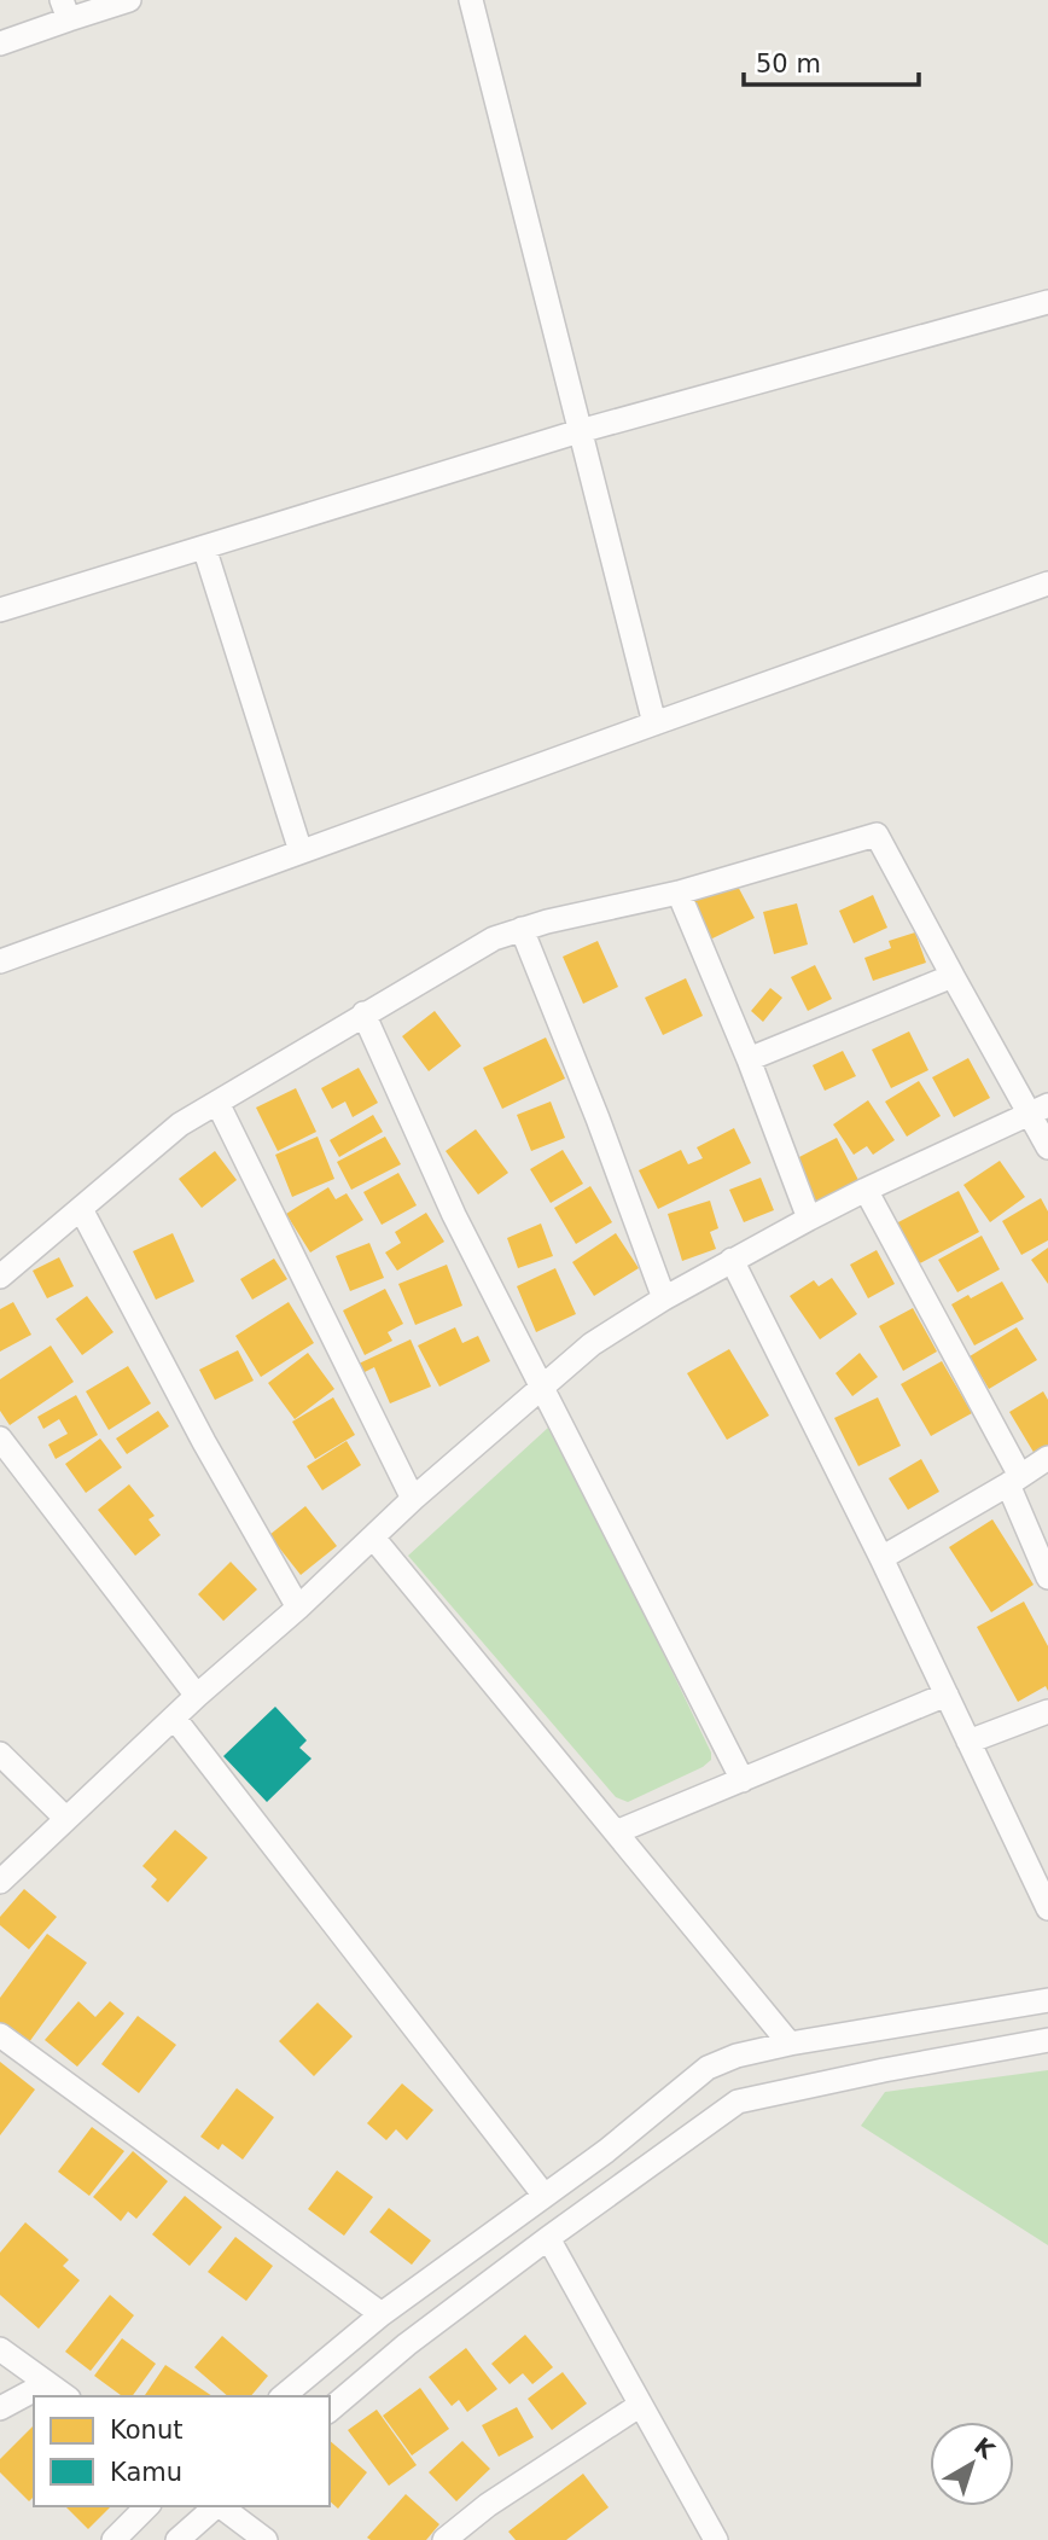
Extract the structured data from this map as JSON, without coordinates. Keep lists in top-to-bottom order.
{
  "legend": ["Konut", "Kamu"],
  "scale_bar": "50 m",
  "north": "top right"
}
